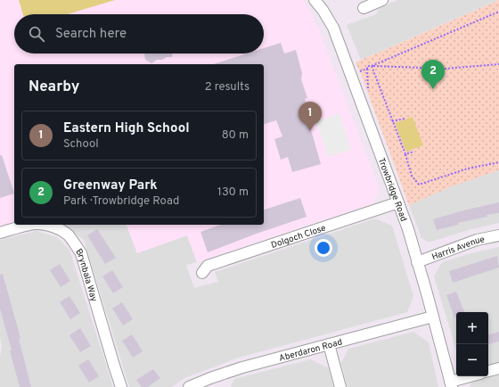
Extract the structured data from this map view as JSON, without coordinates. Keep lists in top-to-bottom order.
{
  "streets": {
    "street": [
      "Trowbridge Road",
      "Dolgoch Close",
      "Harris Avenue",
      "Brynbala Way",
      "Aberdaron Road"
    ]
  },
  "crossings": [
    ["Trowbridge Road", "Dolgoch Close"],
    ["Trowbridge Road", "Harris Avenue"],
    ["Trowbridge Road", "Aberdaron Road"]
  ],
  "page": {
    "search": "Search here",
    "pins": ["2", "1"],
    "heading": ["Nearby", "2 results"],
    "list": [
      {
        "mark": "1",
        "name": "Eastern High School",
        "note": "School",
        "value": "80 m"
      },
      {
        "mark": "2",
        "name": "Greenway Park",
        "note": "Park · Trowbridge Road",
        "value": "130 m"
      }
    ],
    "map_buttons": ["+", "−"]
  }
}
